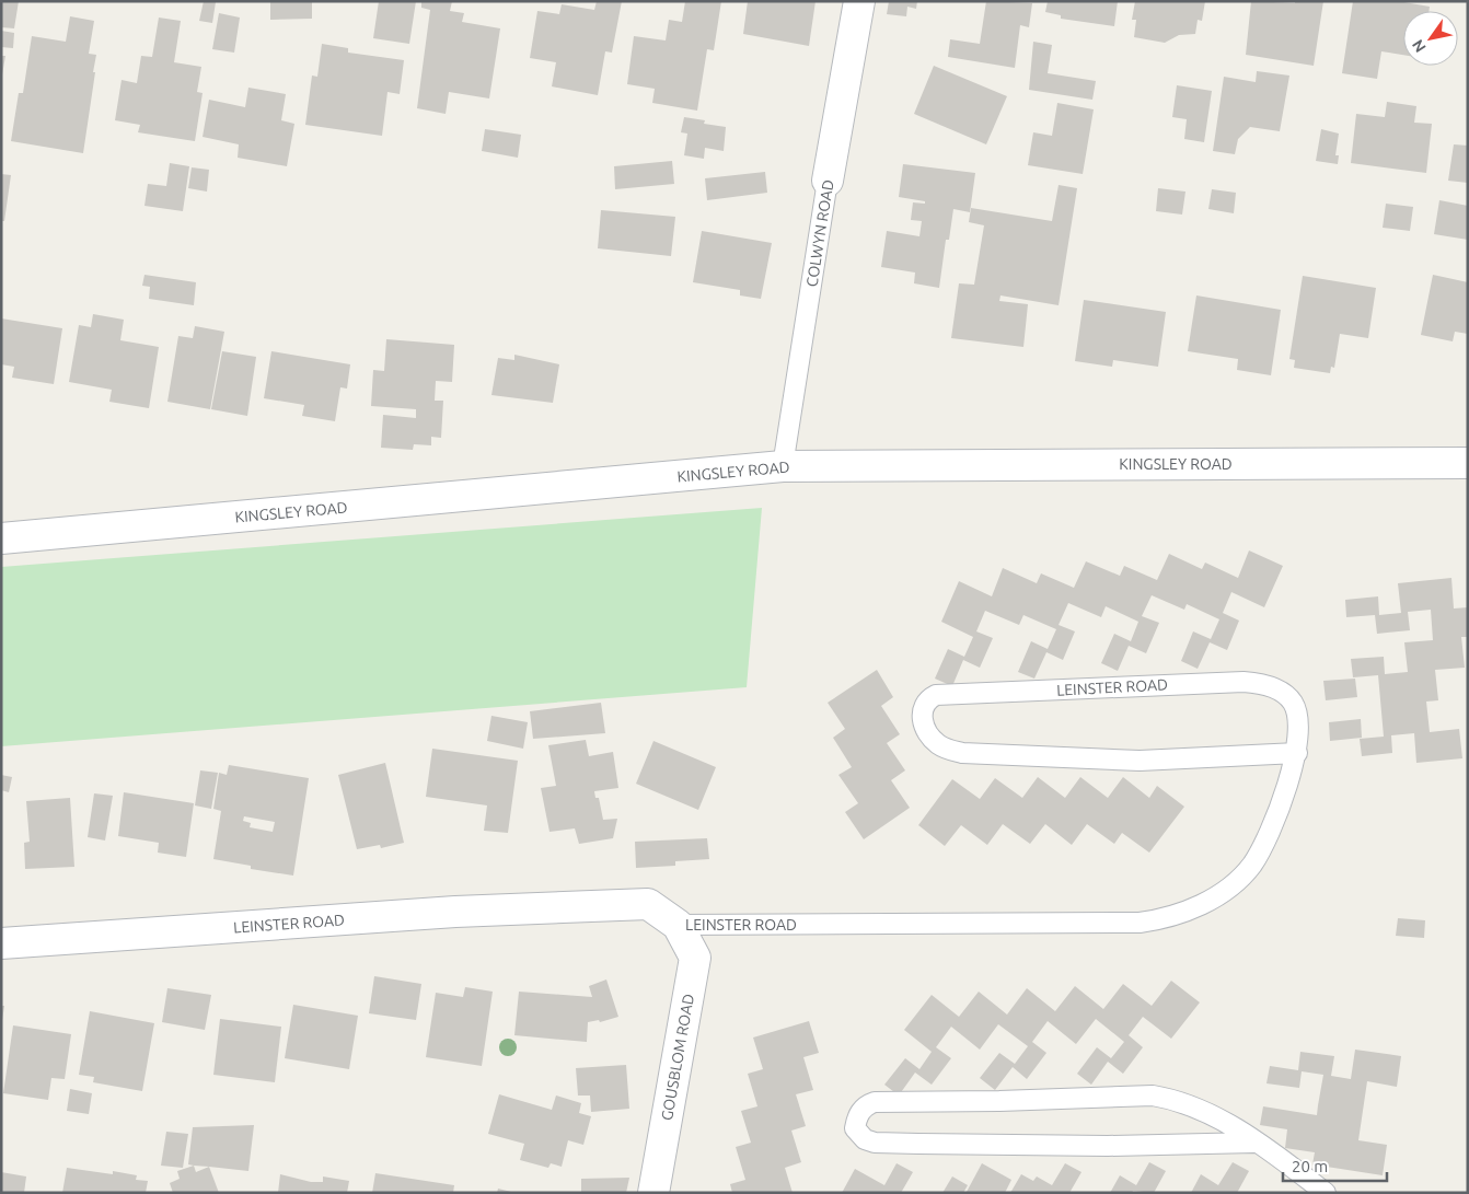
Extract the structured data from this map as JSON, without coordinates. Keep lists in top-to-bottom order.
{
  "streets": {
    "street": [
      "COLWYN ROAD",
      "KINGSLEY ROAD",
      "LEINSTER ROAD",
      "GOUSBLOM ROAD"
    ]
  },
  "crossings": [
    ["COLWYN ROAD", "KINGSLEY ROAD"],
    ["LEINSTER ROAD", "GOUSBLOM ROAD"]
  ],
  "scale_bar": "20 m",
  "north": "bottom left"
}
